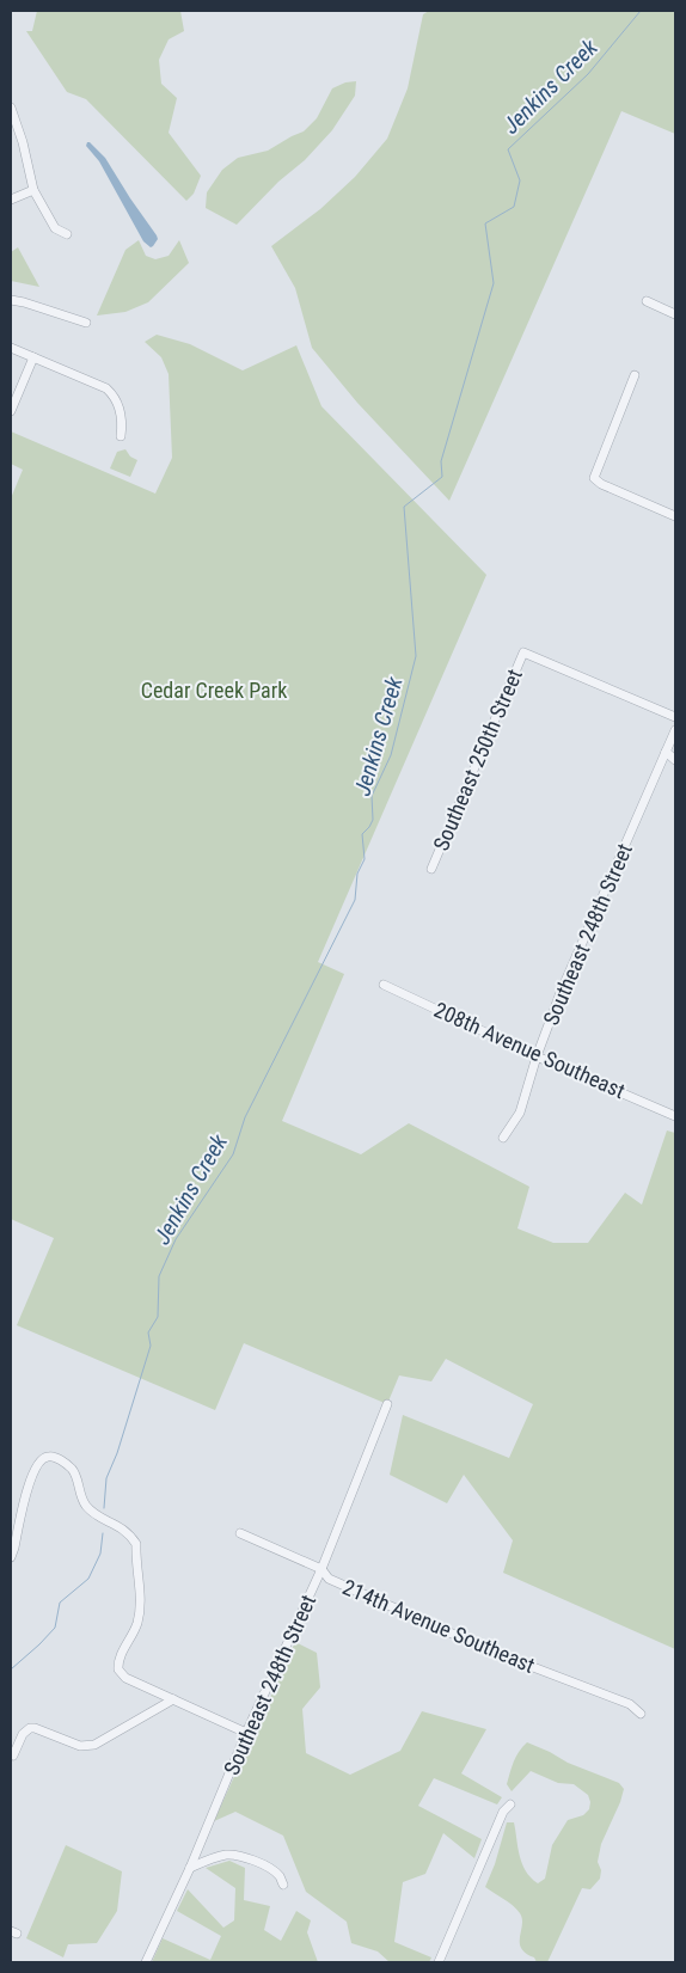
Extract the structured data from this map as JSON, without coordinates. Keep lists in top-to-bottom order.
{
  "streets": {
    "street": [
      "Southeast 250th Street",
      "Southeast 248th Street",
      "208th Avenue Southeast",
      "214th Avenue Southeast"
    ]
  },
  "crossings": [
    ["Southeast 248th Street", "208th Avenue Southeast"],
    ["Southeast 248th Street", "214th Avenue Southeast"]
  ],
  "water": ["Jenkins Creek"],
  "parks": ["Cedar Creek Park"]
}
